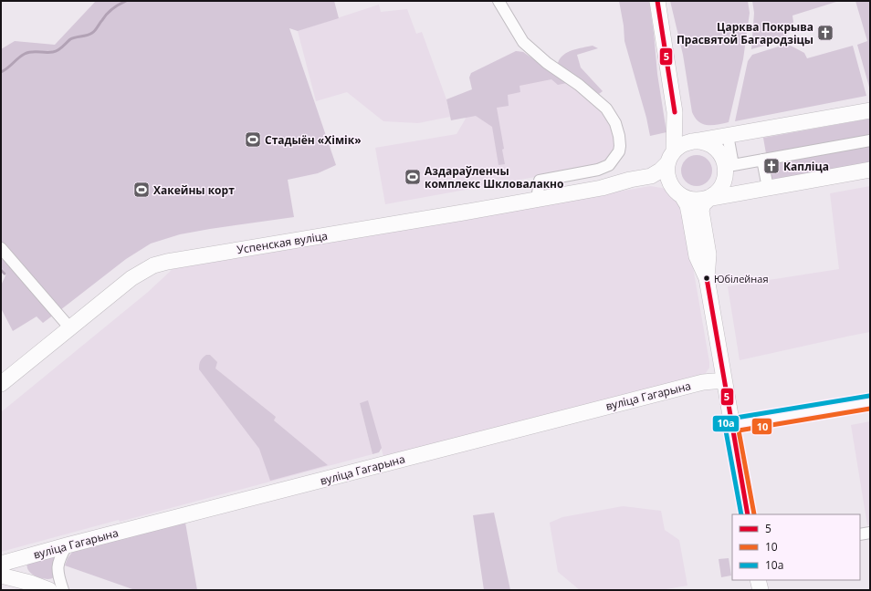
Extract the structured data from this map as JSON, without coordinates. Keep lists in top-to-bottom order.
{
  "streets": {
    "main road": ["Успенская вуліца", "вуліца Гагарына"]
  },
  "places": {
    "church": ["Царква Покрыва Прасвятой Багародзіцы", "Капліца"],
    "sports": ["Стадыён «Хімік»", "Аздараўленчы комплекс Шкловалакно", "Хакейны корт"],
    "other": ["Юбілейная"]
  },
  "lines": ["transit line 5", "transit line 10а", "transit line 10"],
  "legend": ["5", "10", "10а"]
}
